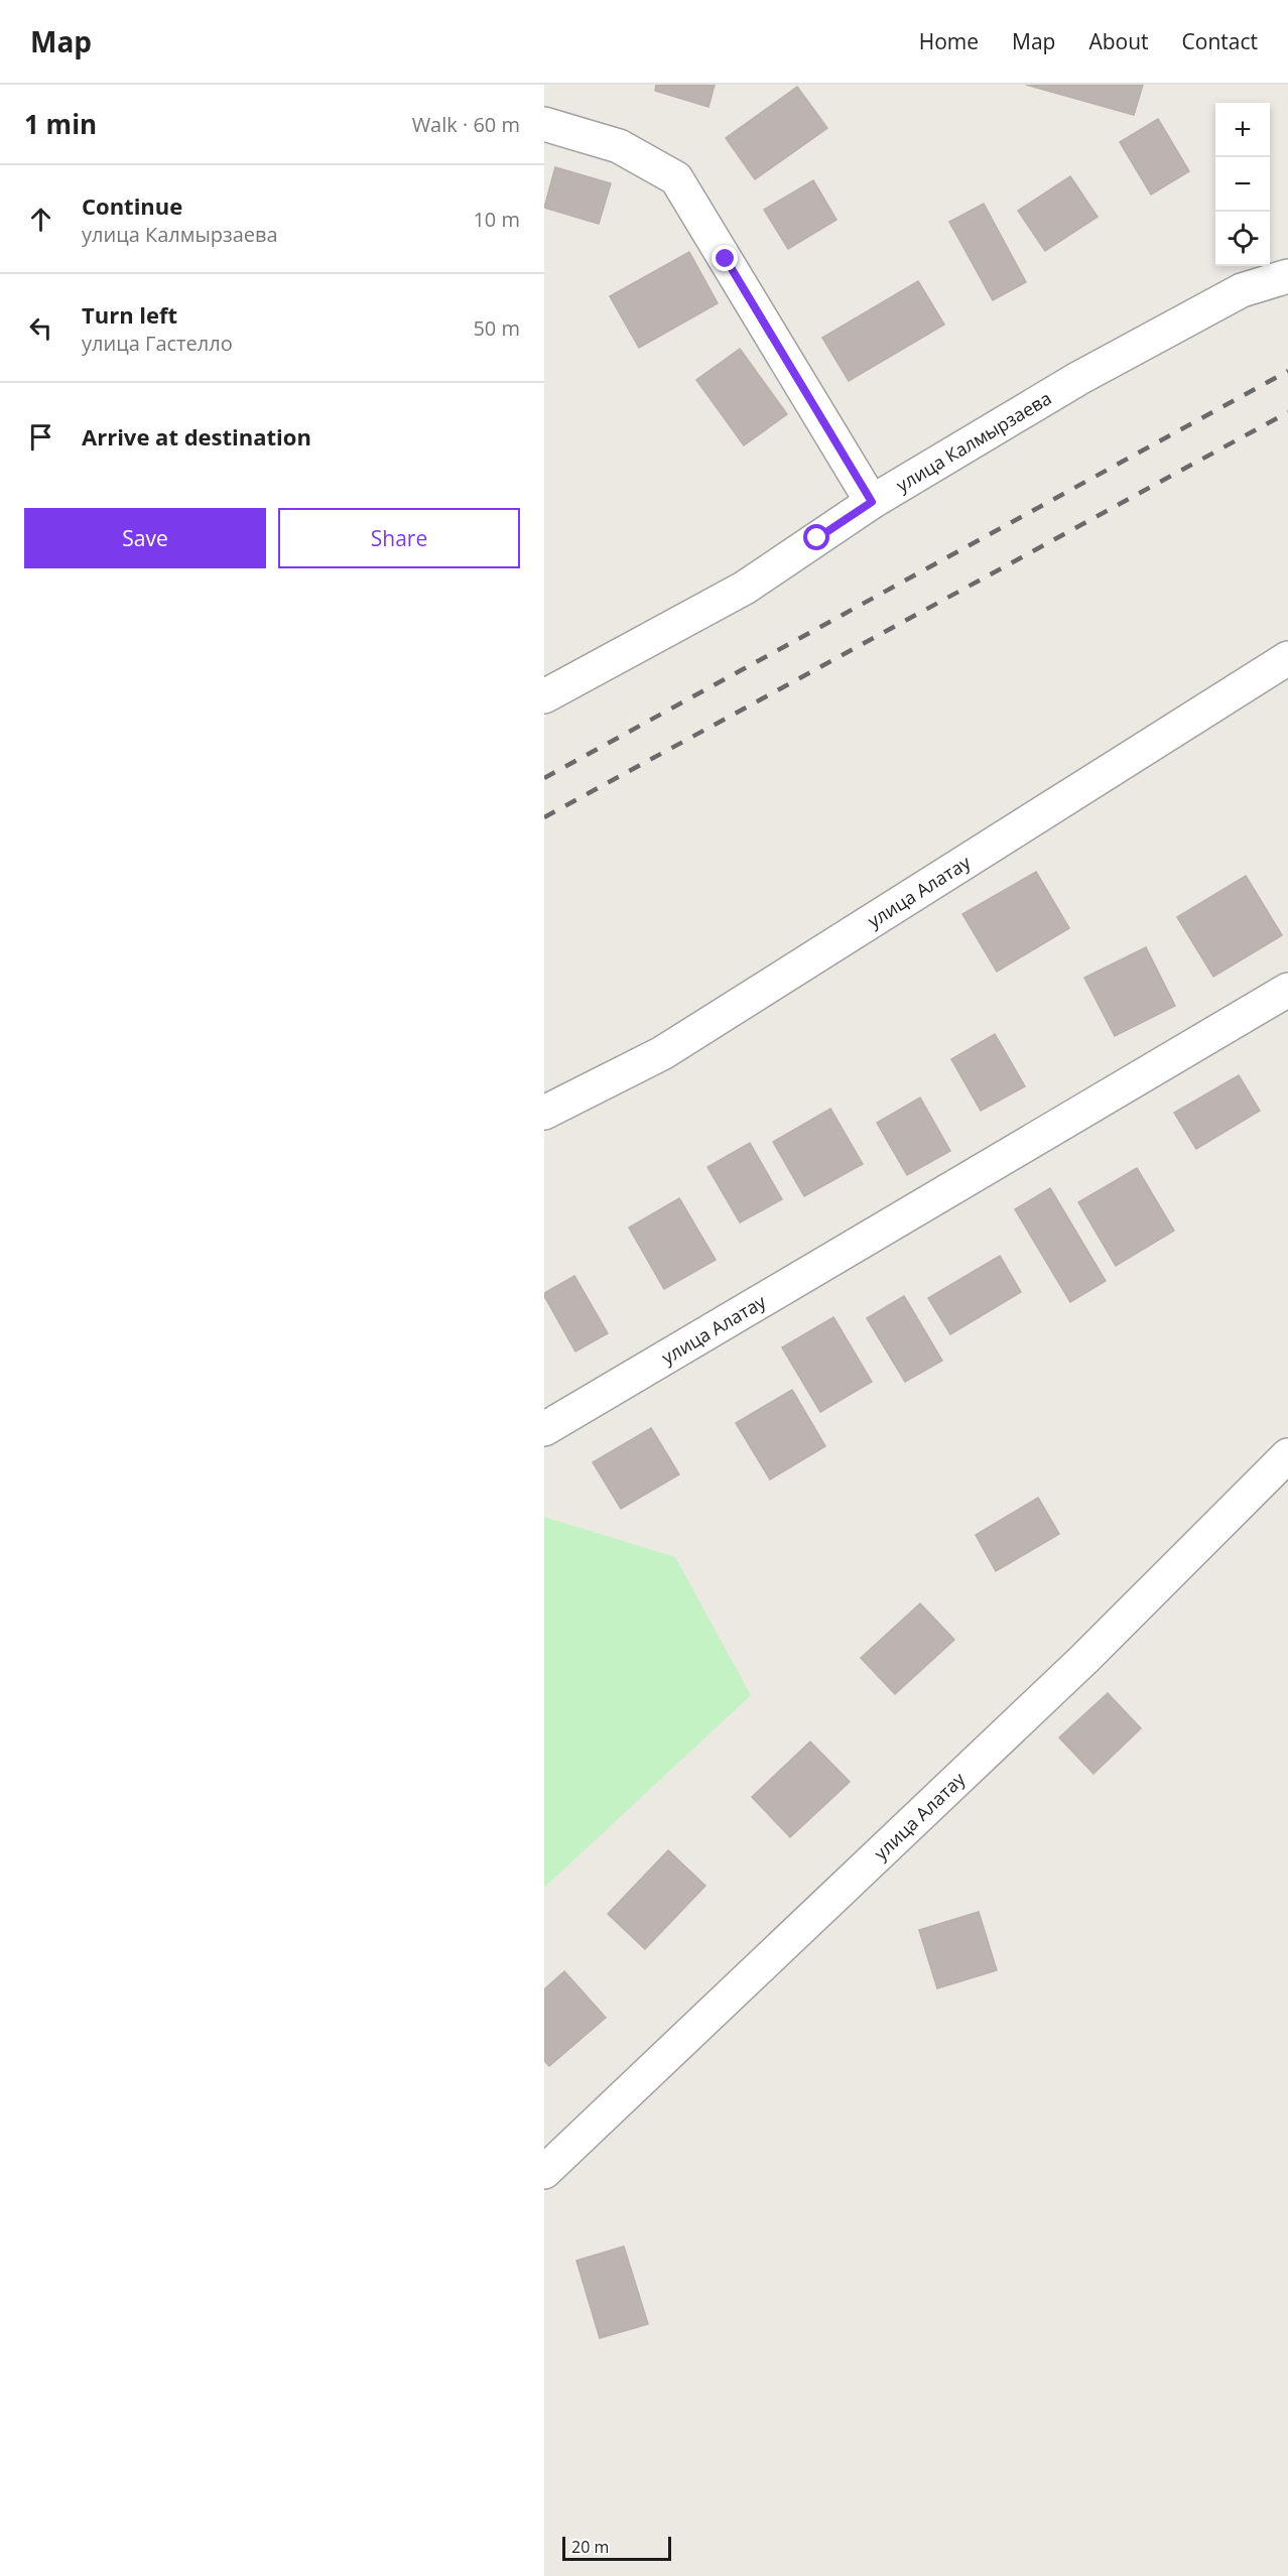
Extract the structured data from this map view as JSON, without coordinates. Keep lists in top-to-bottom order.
{
  "streets": {
    "street": ["улица Калмырзаева", "улица Алатау"]
  },
  "scale_bar": "20 m",
  "page": {
    "header": "Map",
    "nav": [
      "Home",
      "Map",
      "About",
      "Contact"
    ],
    "heading": ["1 min", "Walk · 60 m"],
    "map_buttons": ["+", "−"],
    "list": [
      ["Continue", "улица Калмырзаева", "10 m"],
      ["Turn left", "улица Гастелло", "50 m"],
      "Arrive at destination"
    ],
    "buttons": ["Save", "Share"],
    "scale": "20 m"
  }
}
